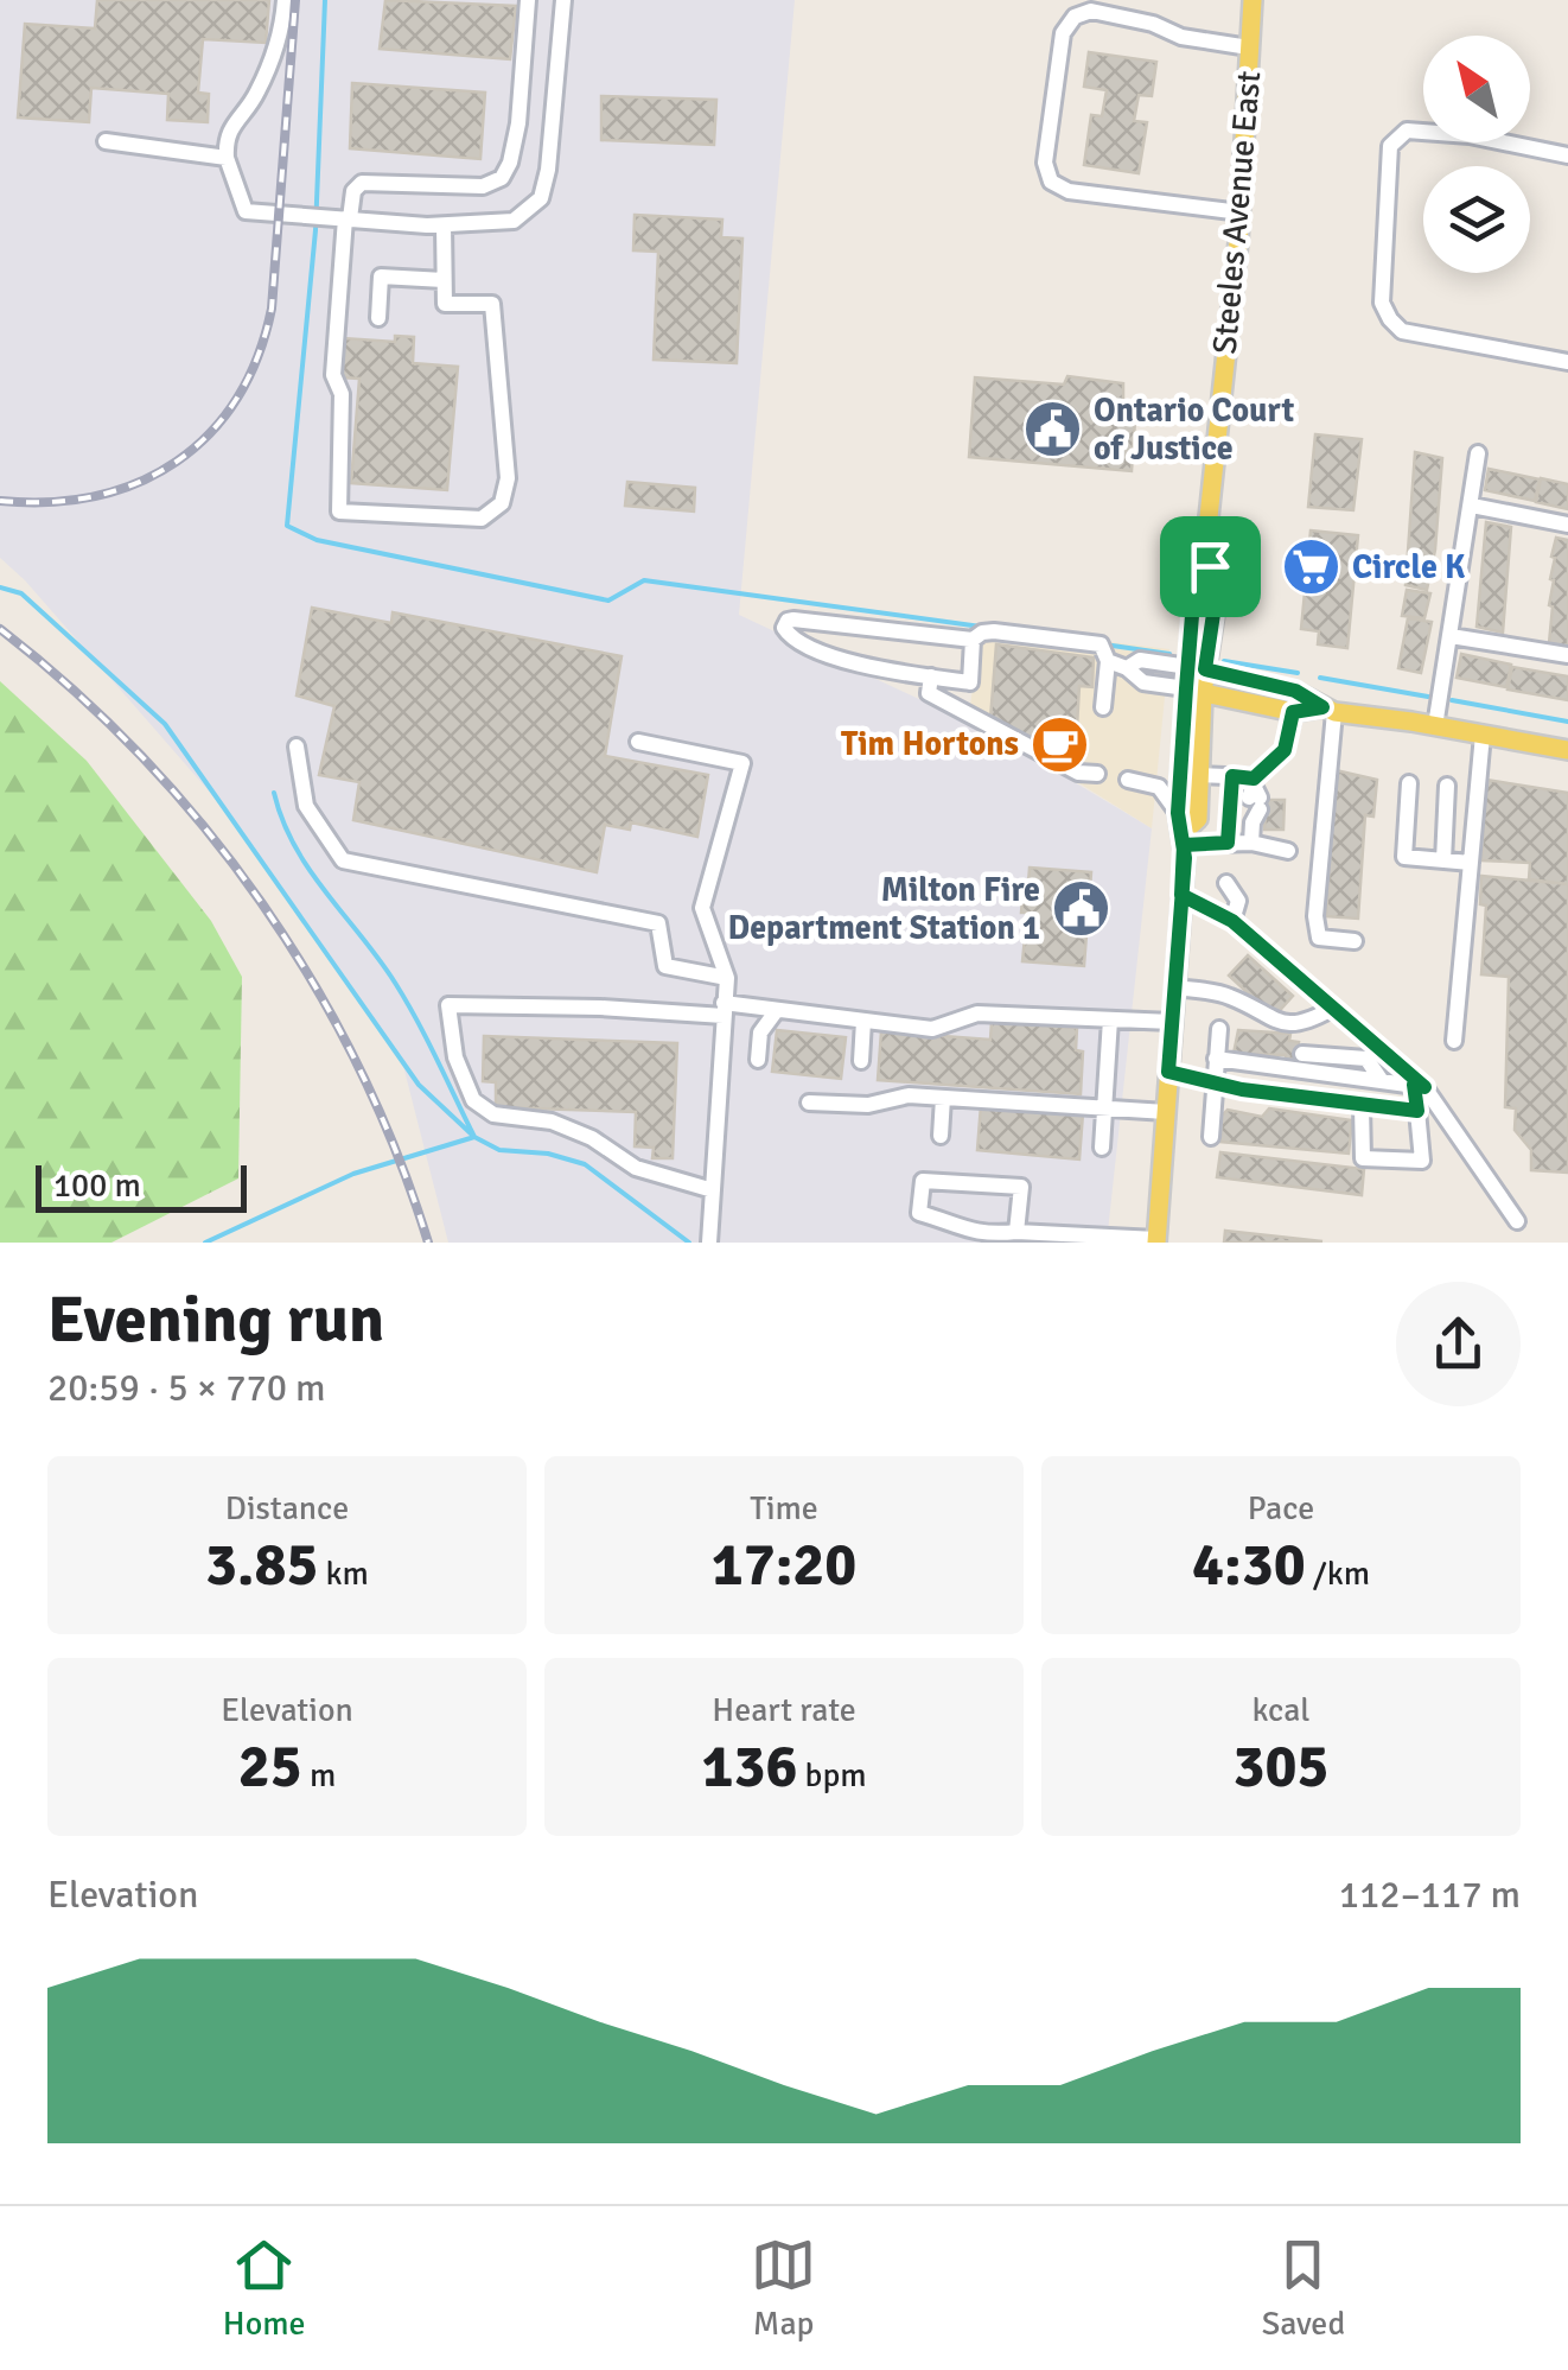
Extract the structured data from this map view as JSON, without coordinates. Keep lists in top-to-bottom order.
{
  "streets": {
    "main road": ["Steeles Avenue East"]
  },
  "places": {
    "public building": ["Ontario Court of Justice", "Milton Fire Department Station 1"],
    "supermarket": ["Circle K"],
    "cafe": ["Tim Hortons"]
  },
  "scale_bar": "100 m",
  "north": "top left",
  "page": {
    "scale": "100 m",
    "heading": ["Evening run", "20:59 · 5 × 770 m"],
    "stats": [
      ["Distance", "3.85 km"],
      ["Time", "17:20"],
      ["Pace", "4:30 /km"],
      ["Elevation", "25 m"],
      ["Heart rate", "136 bpm"],
      ["kcal", "305"]
    ],
    "chart": ["Elevation", "112–117 m"],
    "tabs": ["Home", "Map", "Saved"]
  }
}
